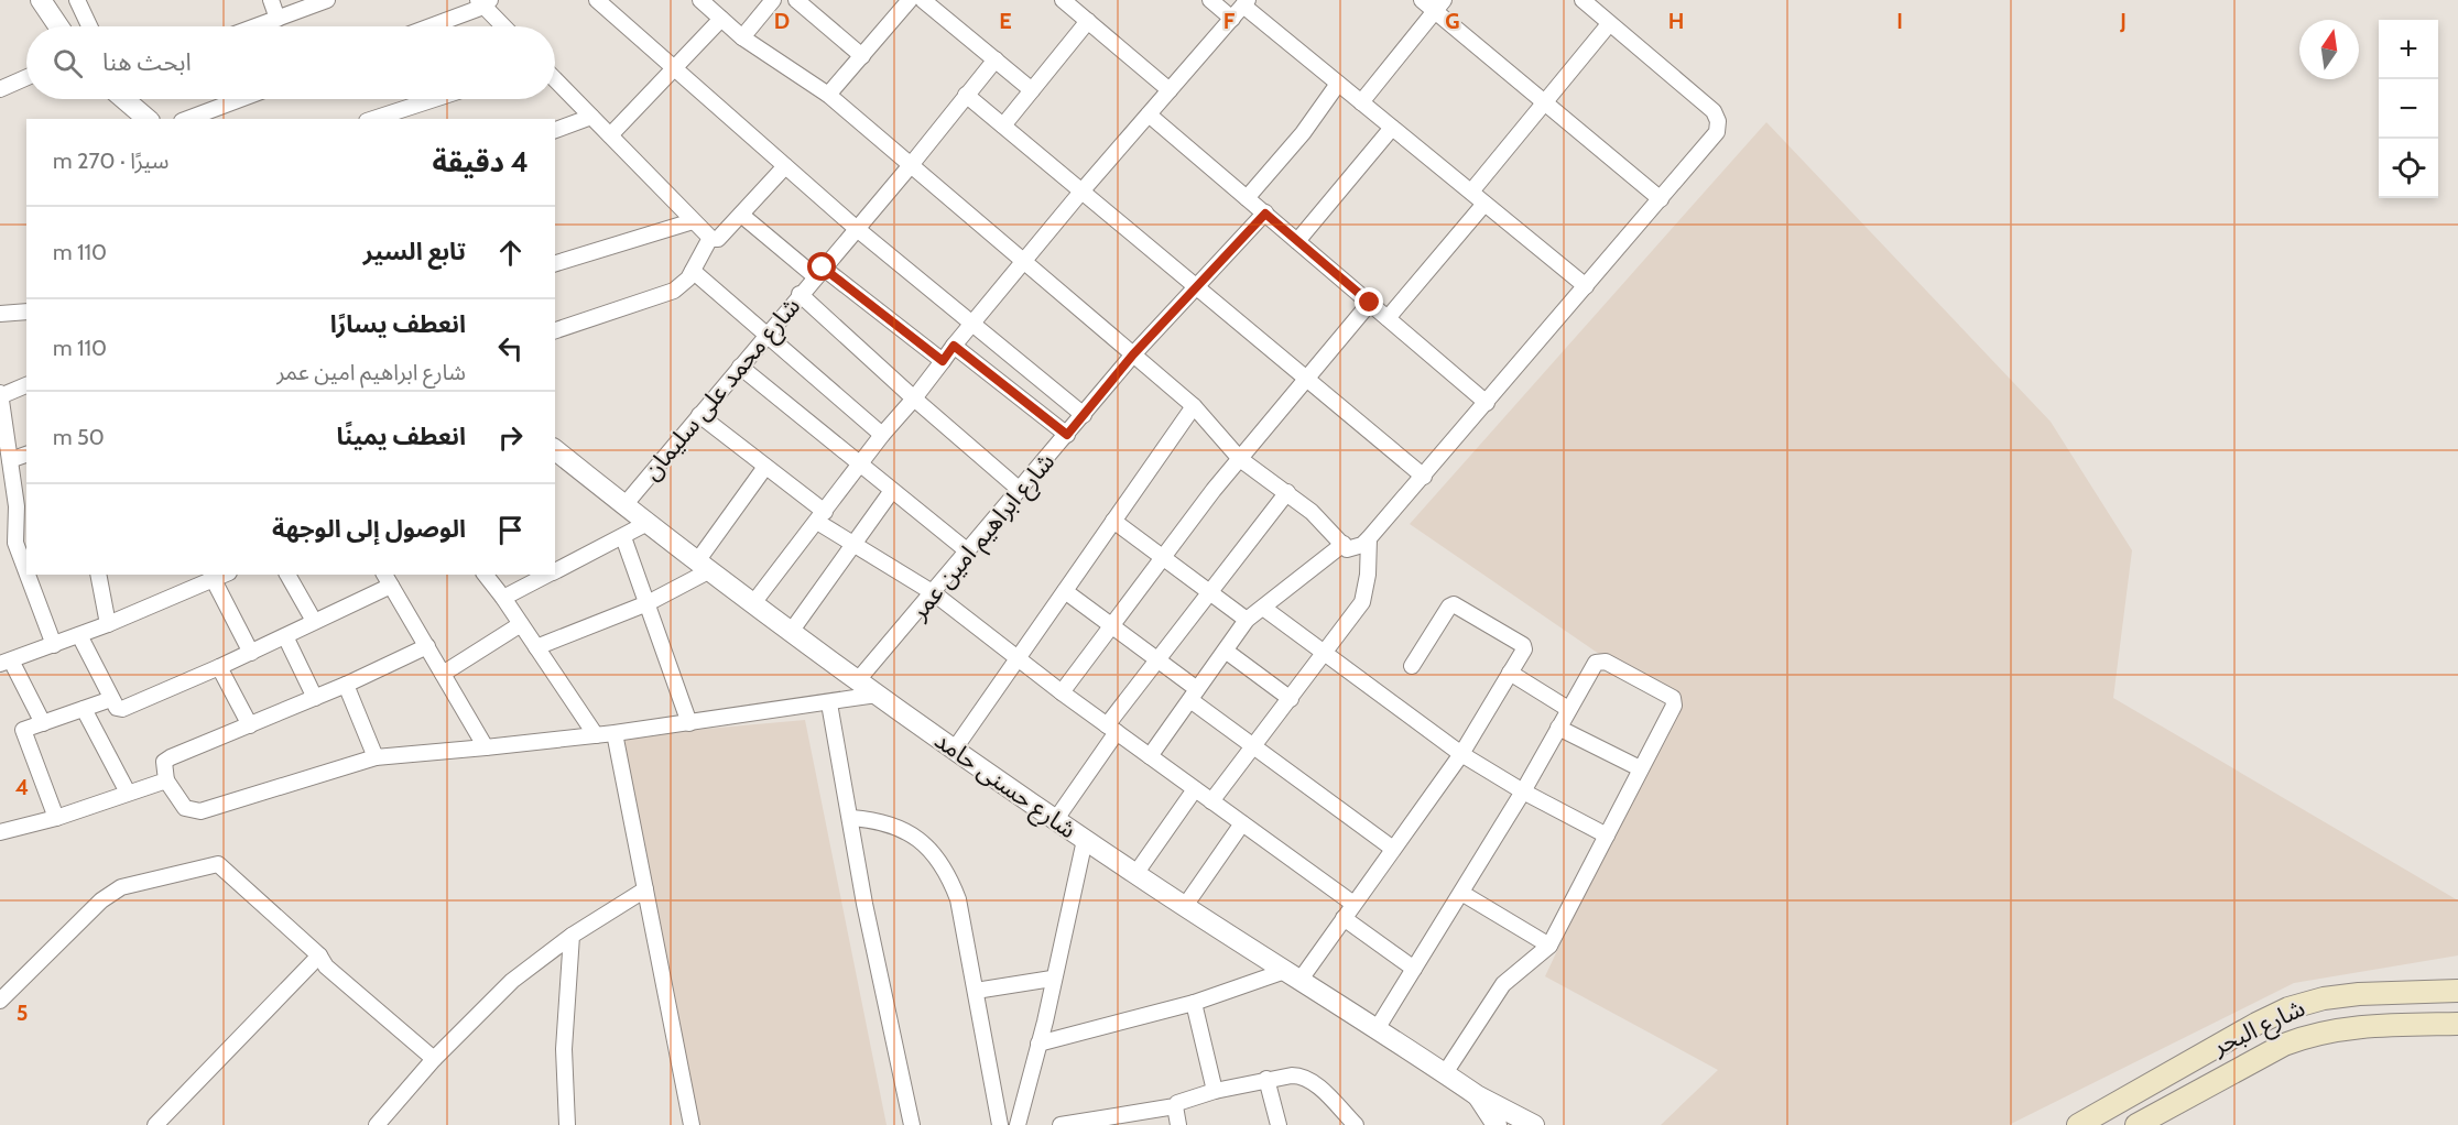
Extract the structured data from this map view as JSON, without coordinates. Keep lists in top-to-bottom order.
{
  "streets": {
    "main road": ["شارع البحر"],
    "street": ["شارع محمد على سليمان", "شارع ابراهيم امين عمر", "شارع حسنى حامد"]
  },
  "crossings": [
    ["شارع محمد على سليمان", "شارع حسنى حامد"],
    ["شارع ابراهيم امين عمر", "شارع حسنى حامد"]
  ],
  "north": "top",
  "page": {
    "map_buttons": ["+", "−"],
    "search": "ابحث هنا",
    "heading": ["4 دقيقة", "سيرًا · 270 m"],
    "list": [
      ["تابع السير", "110 m"],
      ["انعطف يسارًا", "شارع ابراهيم امين عمر", "110 m"],
      ["انعطف يمينًا", "50 m"],
      "الوصول إلى الوجهة"
    ]
  },
  "grid": {
    "columns": [
      "D",
      "E",
      "F",
      "G",
      "H",
      "I",
      "J"
    ],
    "rows": ["4", "5"]
  }
}
